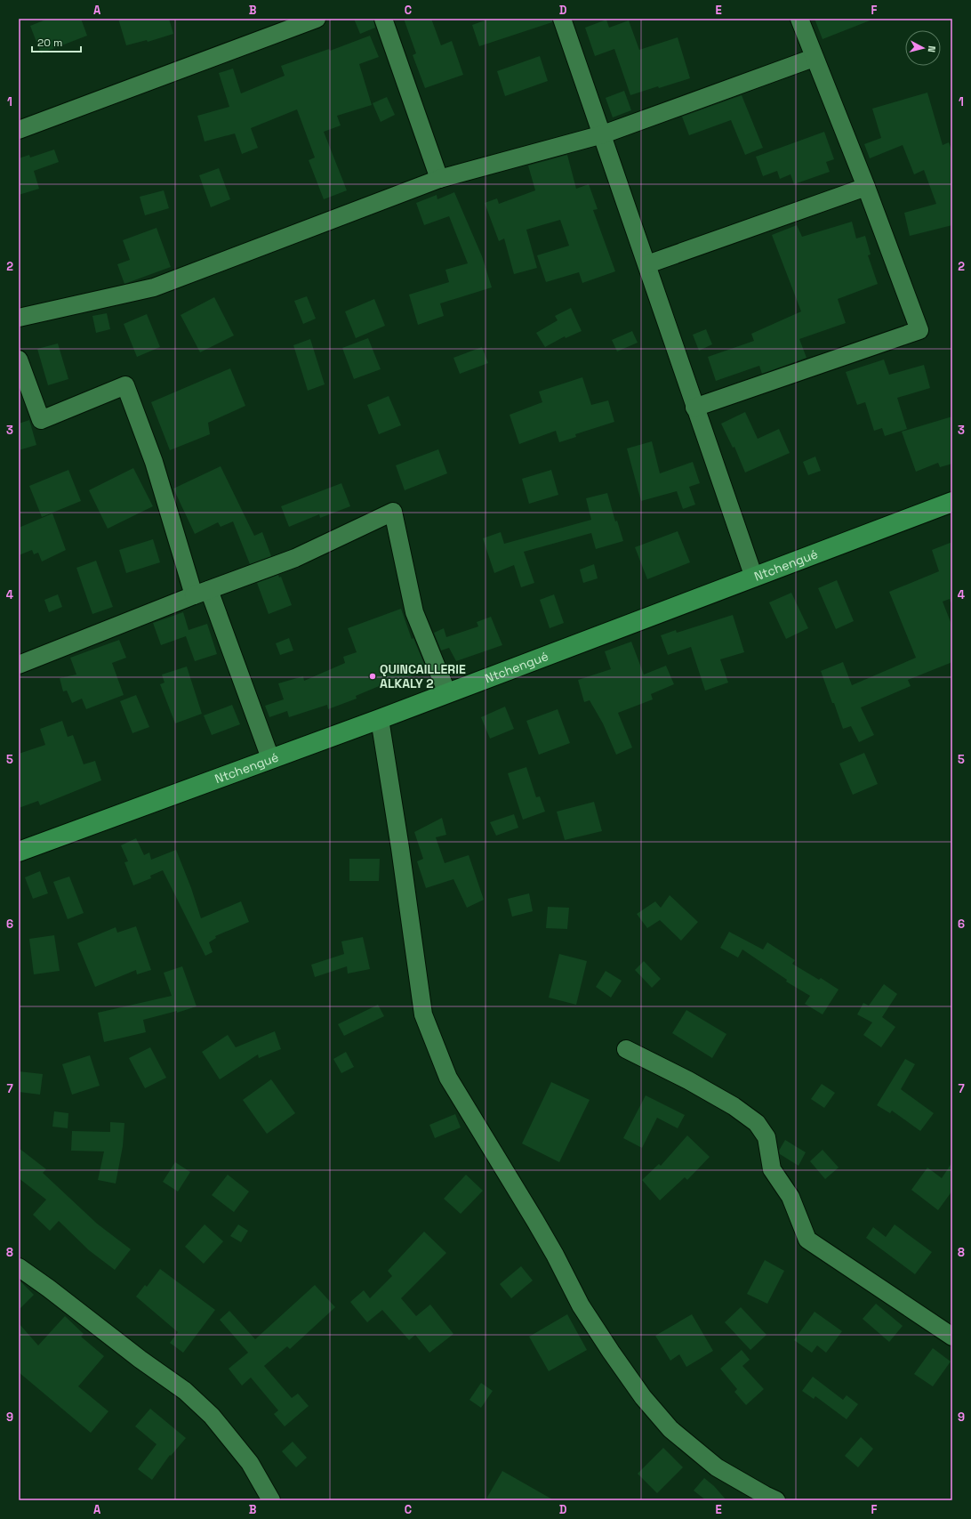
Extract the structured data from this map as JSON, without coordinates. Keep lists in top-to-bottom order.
{
  "streets": {
    "main road": ["Ntchengué"]
  },
  "places": ["QUINCAILLERIE ALKALY 2"],
  "scale_bar": "20 m",
  "north": "right",
  "grid": {
    "columns": [
      "A",
      "B",
      "C",
      "D",
      "E",
      "F"
    ],
    "rows": [
      "1",
      "2",
      "3",
      "4",
      "5",
      "6",
      "7",
      "8",
      "9"
    ]
  }
}
